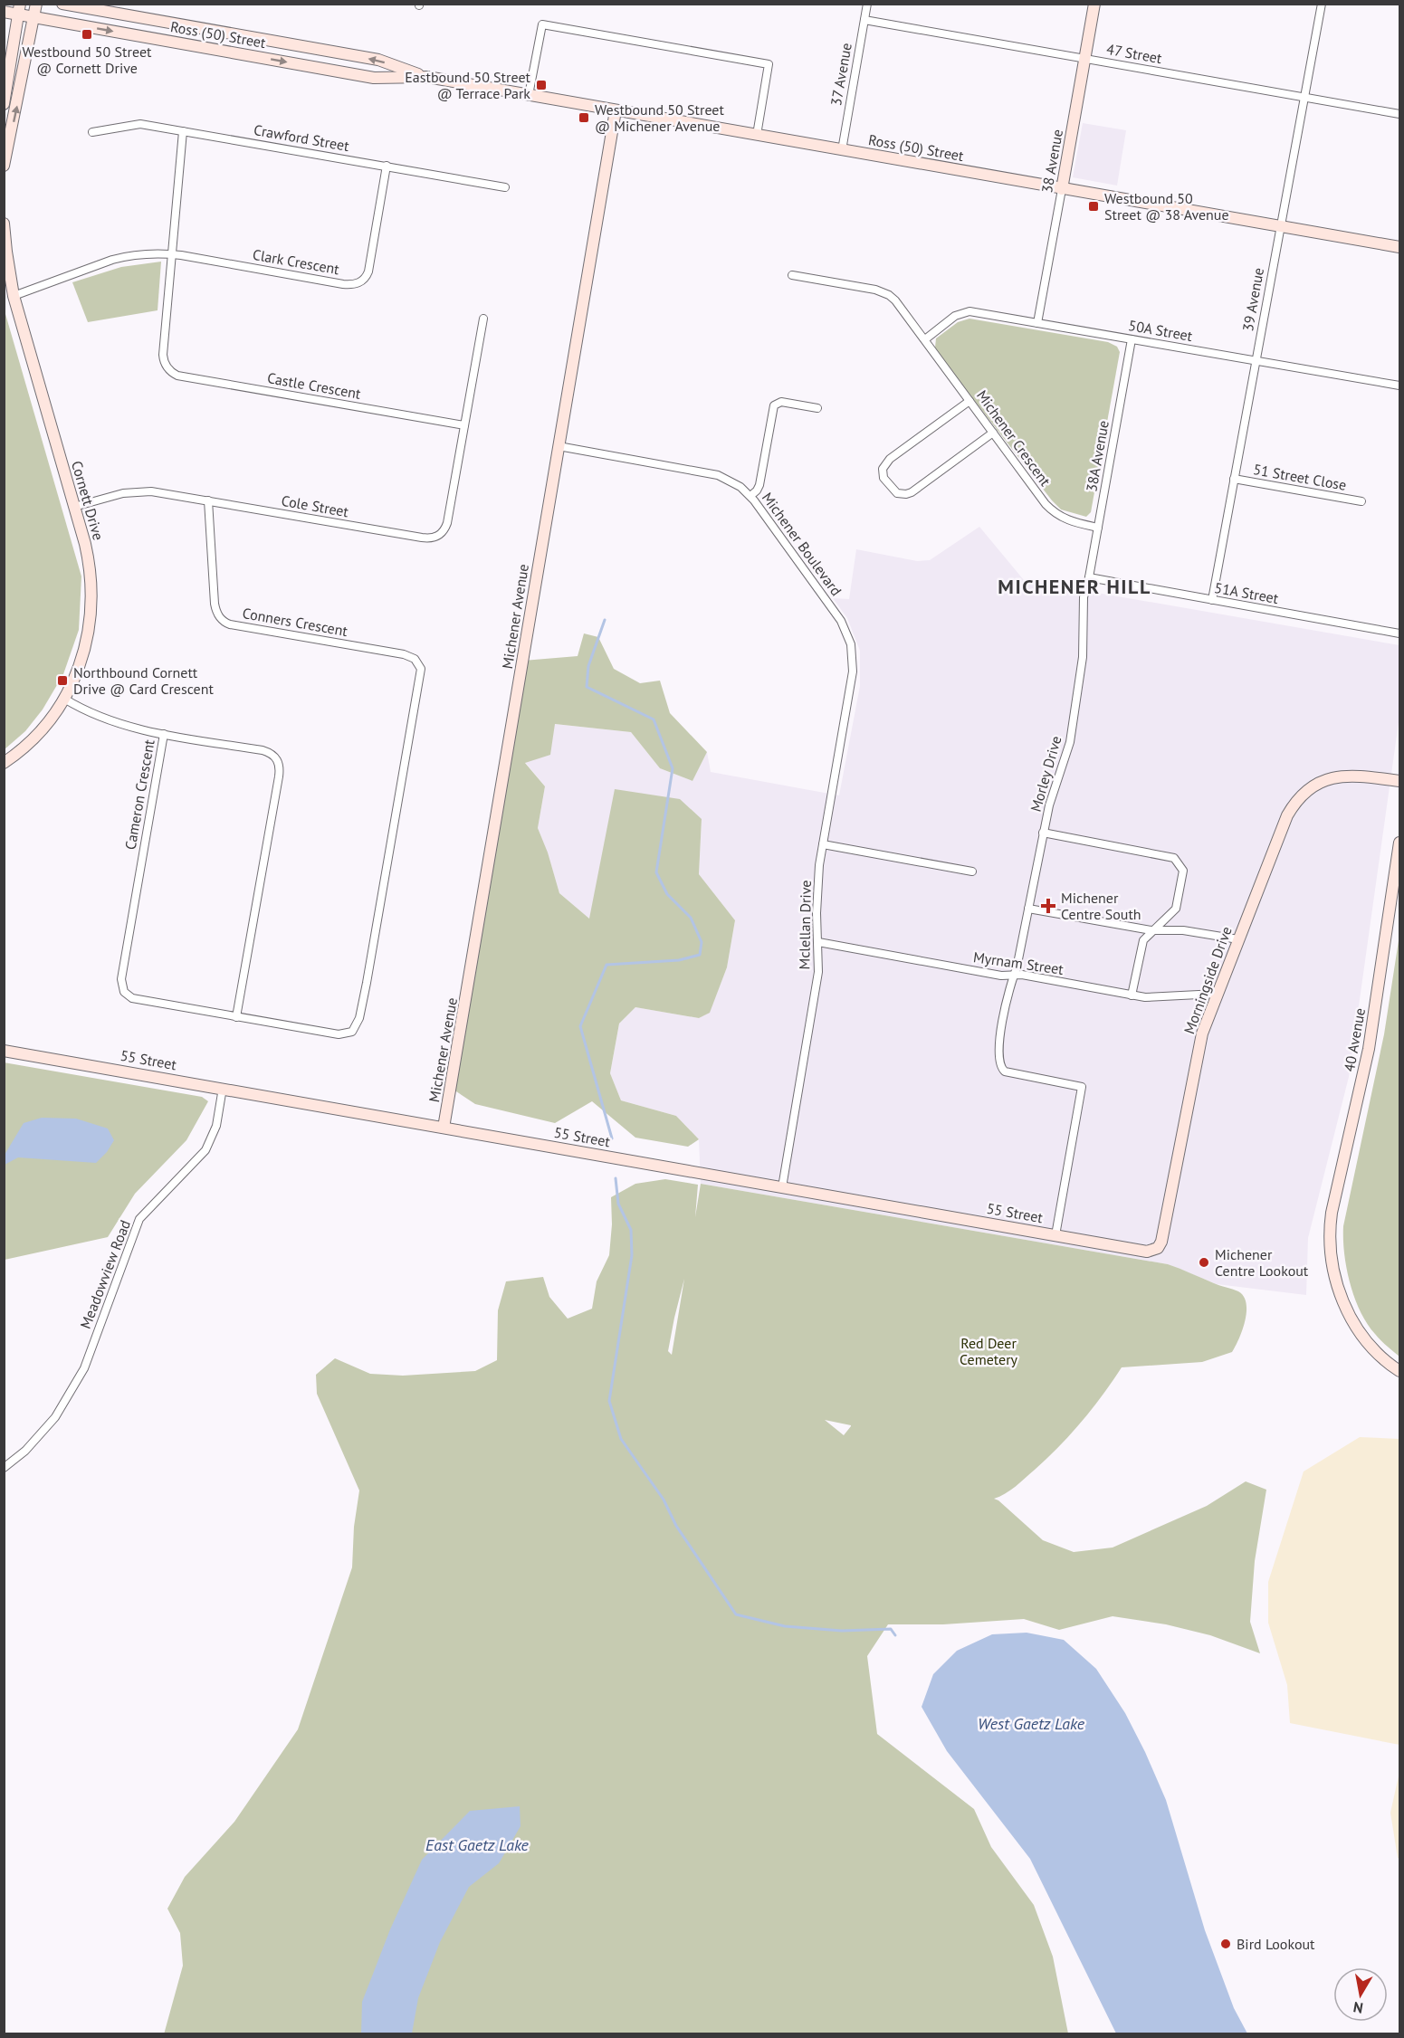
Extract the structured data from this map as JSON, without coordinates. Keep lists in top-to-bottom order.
{
  "streets": {
    "street": [
      "Ross (50) Street",
      "47 Street",
      "37 Avenue",
      "Crawford Street",
      "38 Avenue",
      "Clark Crescent",
      "39 Avenue",
      "50A Street",
      "Castle Crescent",
      "Michener Crescent",
      "38A Avenue",
      "51 Street Close",
      "Cornett Drive",
      "Cole Street",
      "Michener Boulevard",
      "51A Street",
      "Michener Avenue",
      "Conners Crescent",
      "Morley Drive",
      "Cameron Crescent",
      "Mclellan Drive",
      "Myrnam Street",
      "Morningside Drive",
      "40 Avenue",
      "55 Street",
      "Meadowview Road"
    ]
  },
  "crossings": [
    ["Ross (50) Street", "37 Avenue"],
    ["Ross (50) Street", "38 Avenue"],
    ["Ross (50) Street", "39 Avenue"],
    ["Ross (50) Street", "Michener Avenue"],
    ["47 Street", "37 Avenue"],
    ["47 Street", "38 Avenue"],
    ["47 Street", "39 Avenue"],
    ["Crawford Street", "Clark Crescent"],
    ["38 Avenue", "50A Street"],
    ["Clark Crescent", "Castle Crescent"],
    ["Clark Crescent", "Cornett Drive"],
    ["39 Avenue", "50A Street"],
    ["39 Avenue", "51 Street Close"],
    ["39 Avenue", "51A Street"],
    ["50A Street", "Michener Crescent"],
    ["50A Street", "38A Avenue"],
    ["Castle Crescent", "Cole Street"],
    ["Michener Crescent", "38A Avenue"],
    ["38A Avenue", "51A Street"],
    ["38A Avenue", "Morley Drive"],
    ["Cornett Drive", "Cole Street"],
    ["Cole Street", "Conners Crescent"],
    ["Michener Boulevard", "Michener Avenue"],
    ["Michener Boulevard", "Mclellan Drive"],
    ["51A Street", "Morley Drive"],
    ["Michener Avenue", "55 Street"],
    ["Conners Crescent", "Cameron Crescent"],
    ["Morley Drive", "Myrnam Street"],
    ["Morley Drive", "55 Street"],
    ["Mclellan Drive", "Myrnam Street"],
    ["Mclellan Drive", "55 Street"],
    ["Myrnam Street", "Morningside Drive"],
    ["Morningside Drive", "55 Street"],
    ["55 Street", "Meadowview Road"]
  ],
  "districts": ["MICHENER HILL"],
  "water": ["West Gaetz Lake", "East Gaetz Lake"],
  "parks": ["Red Deer Cemetery"],
  "places": {
    "transit": [
      "Westbound 50 Street @ Cornett Drive",
      "Eastbound 50 Street @ Terrace Park",
      "Westbound 50 Street @ Michener Avenue",
      "Westbound 50 Street @ 38 Avenue",
      "Northbound Cornett Drive @ Card Crescent"
    ],
    "health": ["Michener Centre South"],
    "other": ["Michener Centre Lookout", "Bird Lookout"]
  },
  "north": "bottom"
}
